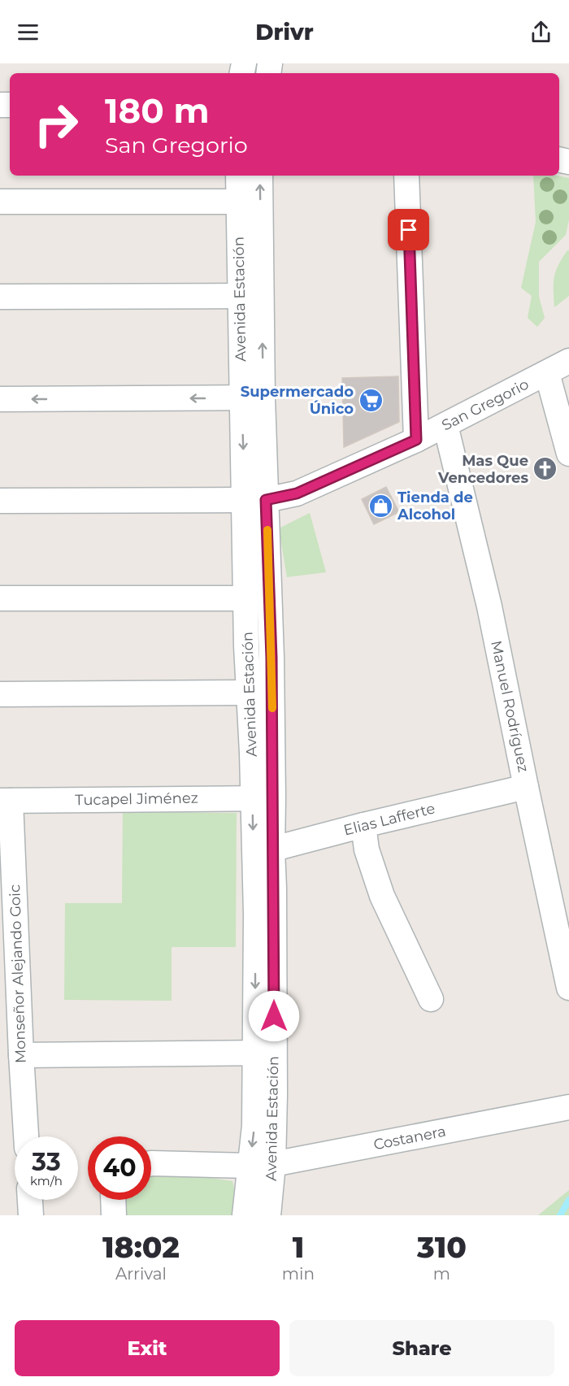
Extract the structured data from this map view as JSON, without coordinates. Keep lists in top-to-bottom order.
{
  "streets": {
    "street": [
      "Avenida Estación",
      "San Gregorio",
      "Manuel Rodríguez",
      "Tucapel Jiménez",
      "Elias Lafferte",
      "Monseñor Alejando Goic",
      "Costanera"
    ]
  },
  "crossings": [
    ["Avenida Estación", "San Gregorio"],
    ["Avenida Estación", "Tucapel Jiménez"],
    ["Avenida Estación", "Elias Lafferte"],
    ["Avenida Estación", "Costanera"],
    ["San Gregorio", "Manuel Rodríguez"],
    ["Manuel Rodríguez", "Elias Lafferte"],
    ["Tucapel Jiménez", "Monseñor Alejando Goic"]
  ],
  "places": {
    "supermarket": ["Supermercado Único"],
    "church": ["Mas Que Vencedores"],
    "shop": ["Tienda de Alcohol"]
  },
  "page": {
    "header": "Drivr",
    "turn": ["180 m", "San Gregorio"],
    "speed": "33 km/h",
    "limit": "40",
    "eta": [
      "18:02",
      "Arrival",
      "1",
      "min",
      "310",
      "m"
    ],
    "buttons": ["Exit", "Share"]
  }
}
